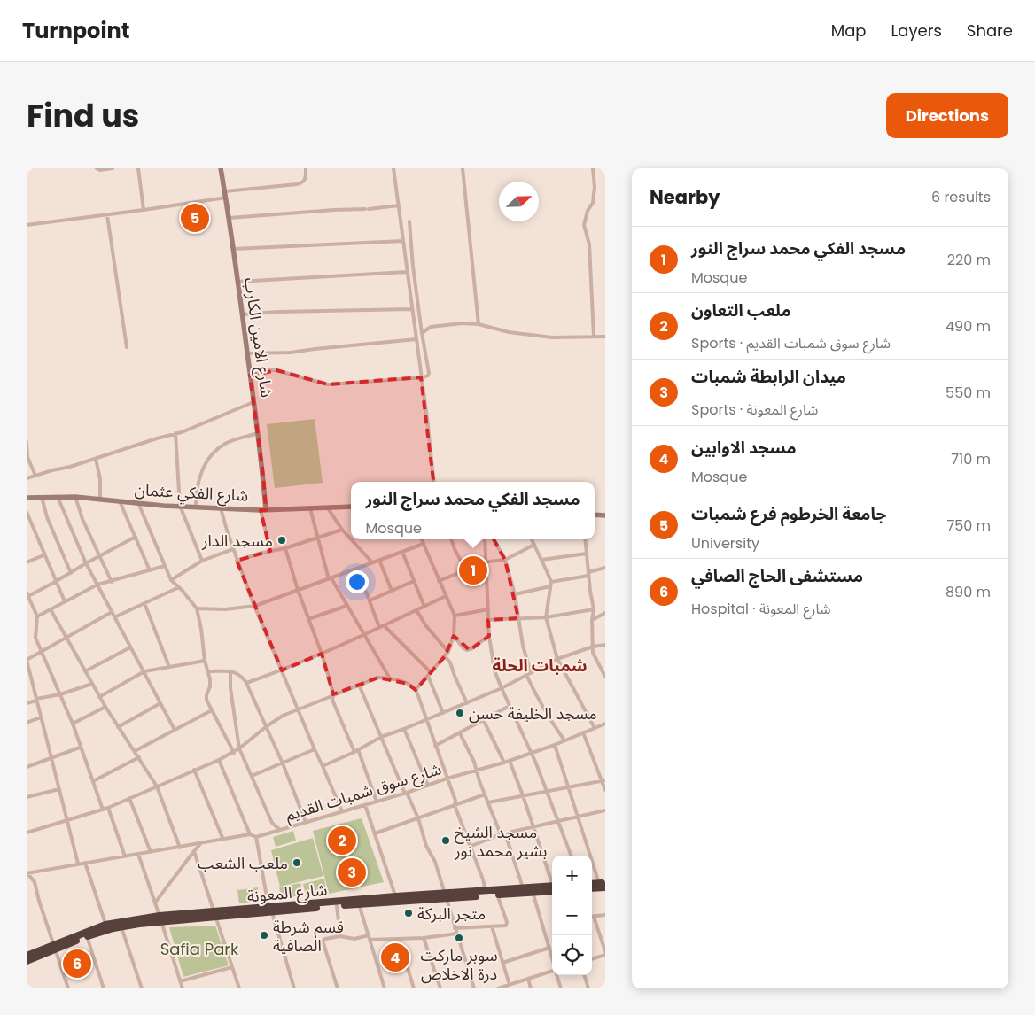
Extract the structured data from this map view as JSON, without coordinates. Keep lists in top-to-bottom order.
{
  "streets": {
    "highway": ["شارع المعونة"],
    "street": ["شارع الامين الكارب", "شارع الفكي عثمان", "شارع سوق شمبات القديم"]
  },
  "crossings": [
    ["شارع الامين الكارب", "شارع الفكي عثمان"]
  ],
  "districts": ["شمبات الحلة"],
  "parks": ["Safia Park"],
  "places": [
    "مسجد الدار",
    "مسجد الخليفة حسن",
    "مسجد الشيخ بشير محمد نور",
    "ملعب الشعب",
    "متجر البركة",
    "قسم شرطة الصافية",
    "سوبر ماركت درة الاخلاص"
  ],
  "north": "top right",
  "page": {
    "header": "Turnpoint",
    "nav": ["Map", "Layers", "Share"],
    "title": "Find us",
    "buttons": "Directions",
    "heading": ["Nearby", "6 results"],
    "pins": [
      "5",
      "1",
      "2",
      "3",
      "4",
      "6"
    ],
    "list": [
      {
        "mark": "1",
        "name": "مسجد الفكي محمد سراج النور",
        "note": "Mosque",
        "value": "220 m"
      },
      {
        "mark": "2",
        "name": "ملعب التعاون",
        "note": "Sports · شارع سوق شمبات القديم",
        "value": "490 m"
      },
      {
        "mark": "3",
        "name": "ميدان الرابطة شمبات",
        "note": "Sports · شارع المعونة",
        "value": "550 m"
      },
      {
        "mark": "4",
        "name": "مسجد الاوابين",
        "note": "Mosque",
        "value": "710 m"
      },
      {
        "mark": "5",
        "name": "جامعة الخرطوم فرع شمبات",
        "note": "University",
        "value": "750 m"
      },
      {
        "mark": "6",
        "name": "مستشفى الحاج الصافي",
        "note": "Hospital · شارع المعونة",
        "value": "890 m"
      }
    ],
    "popup": ["مسجد الفكي محمد سراج النور", "Mosque"],
    "map_buttons": ["+", "−"]
  }
}
